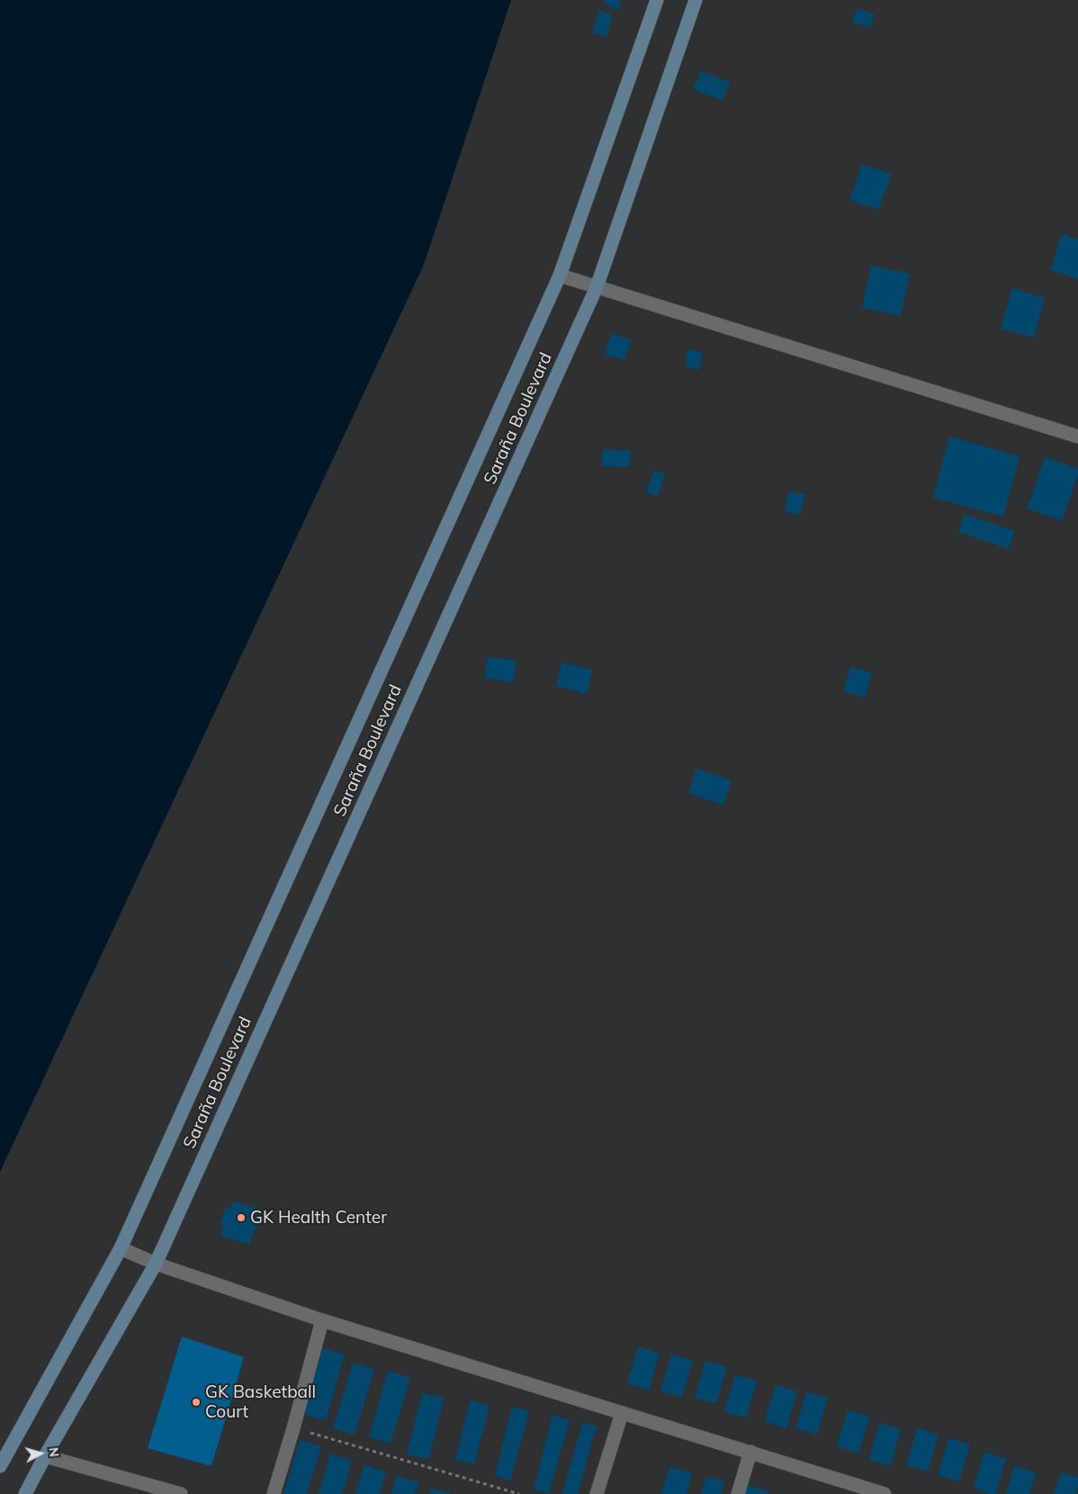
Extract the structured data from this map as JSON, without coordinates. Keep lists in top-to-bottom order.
{
  "streets": {
    "street": ["Saraña Boulevard"]
  },
  "places": ["GK Health Center", "GK Basketball Court"],
  "north": "right"
}
